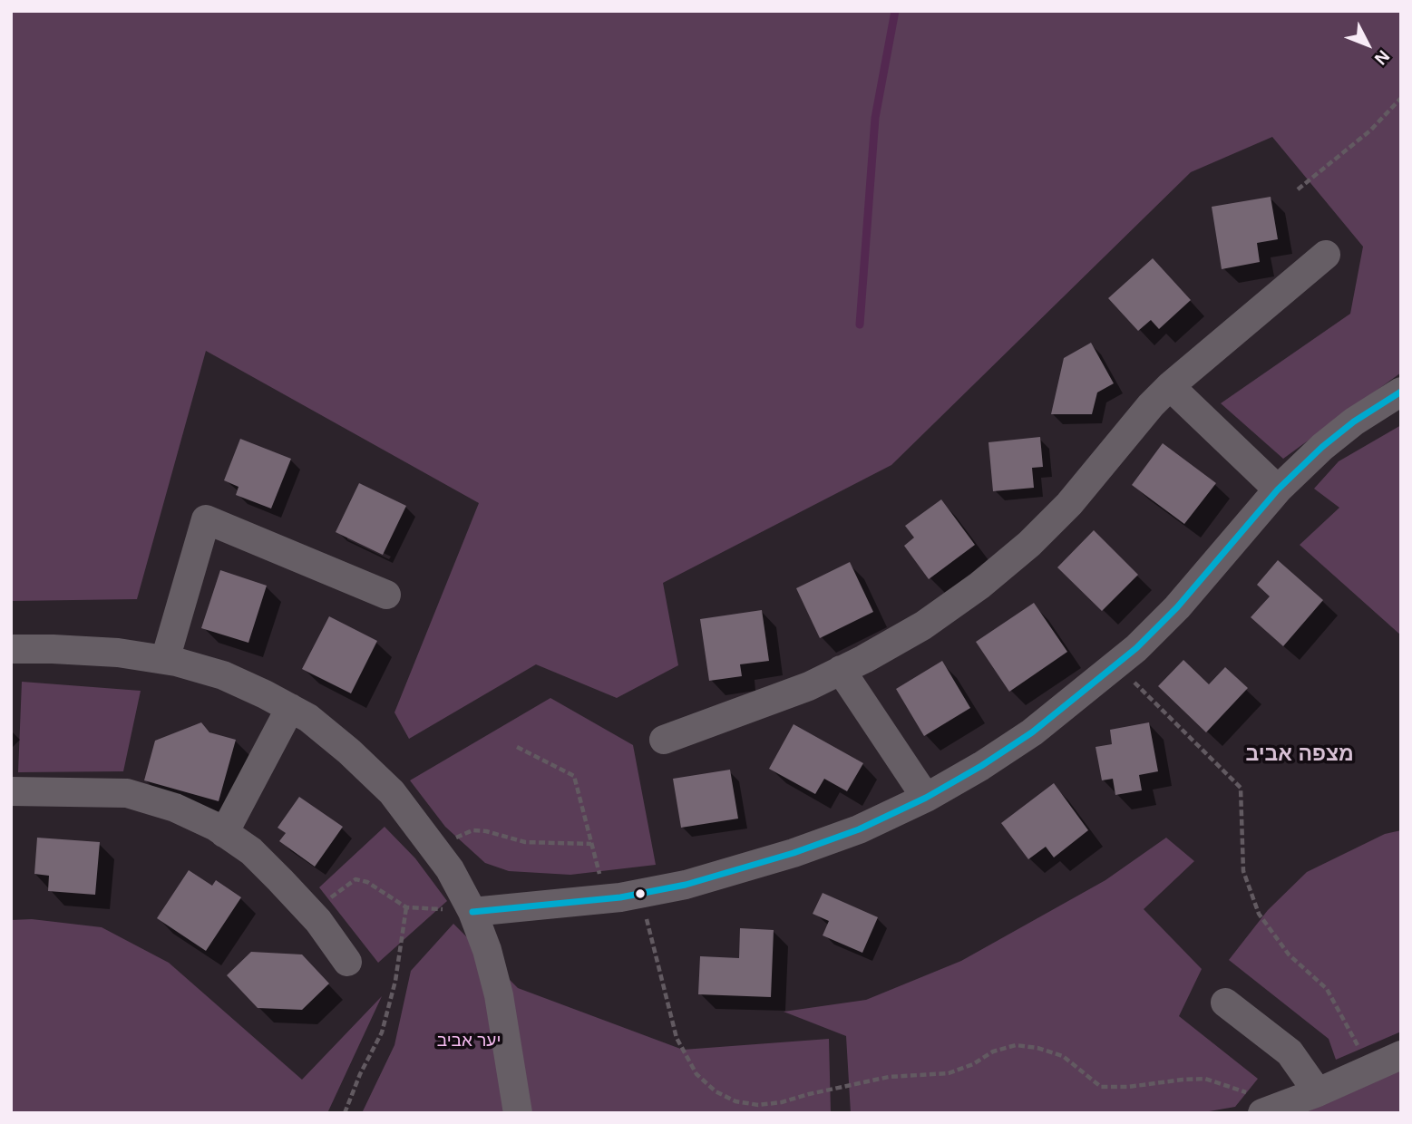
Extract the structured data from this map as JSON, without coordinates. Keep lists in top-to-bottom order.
{
  "districts": ["מצפה אביב"],
  "parks": ["יער אביב"],
  "north": "bottom right"
}
